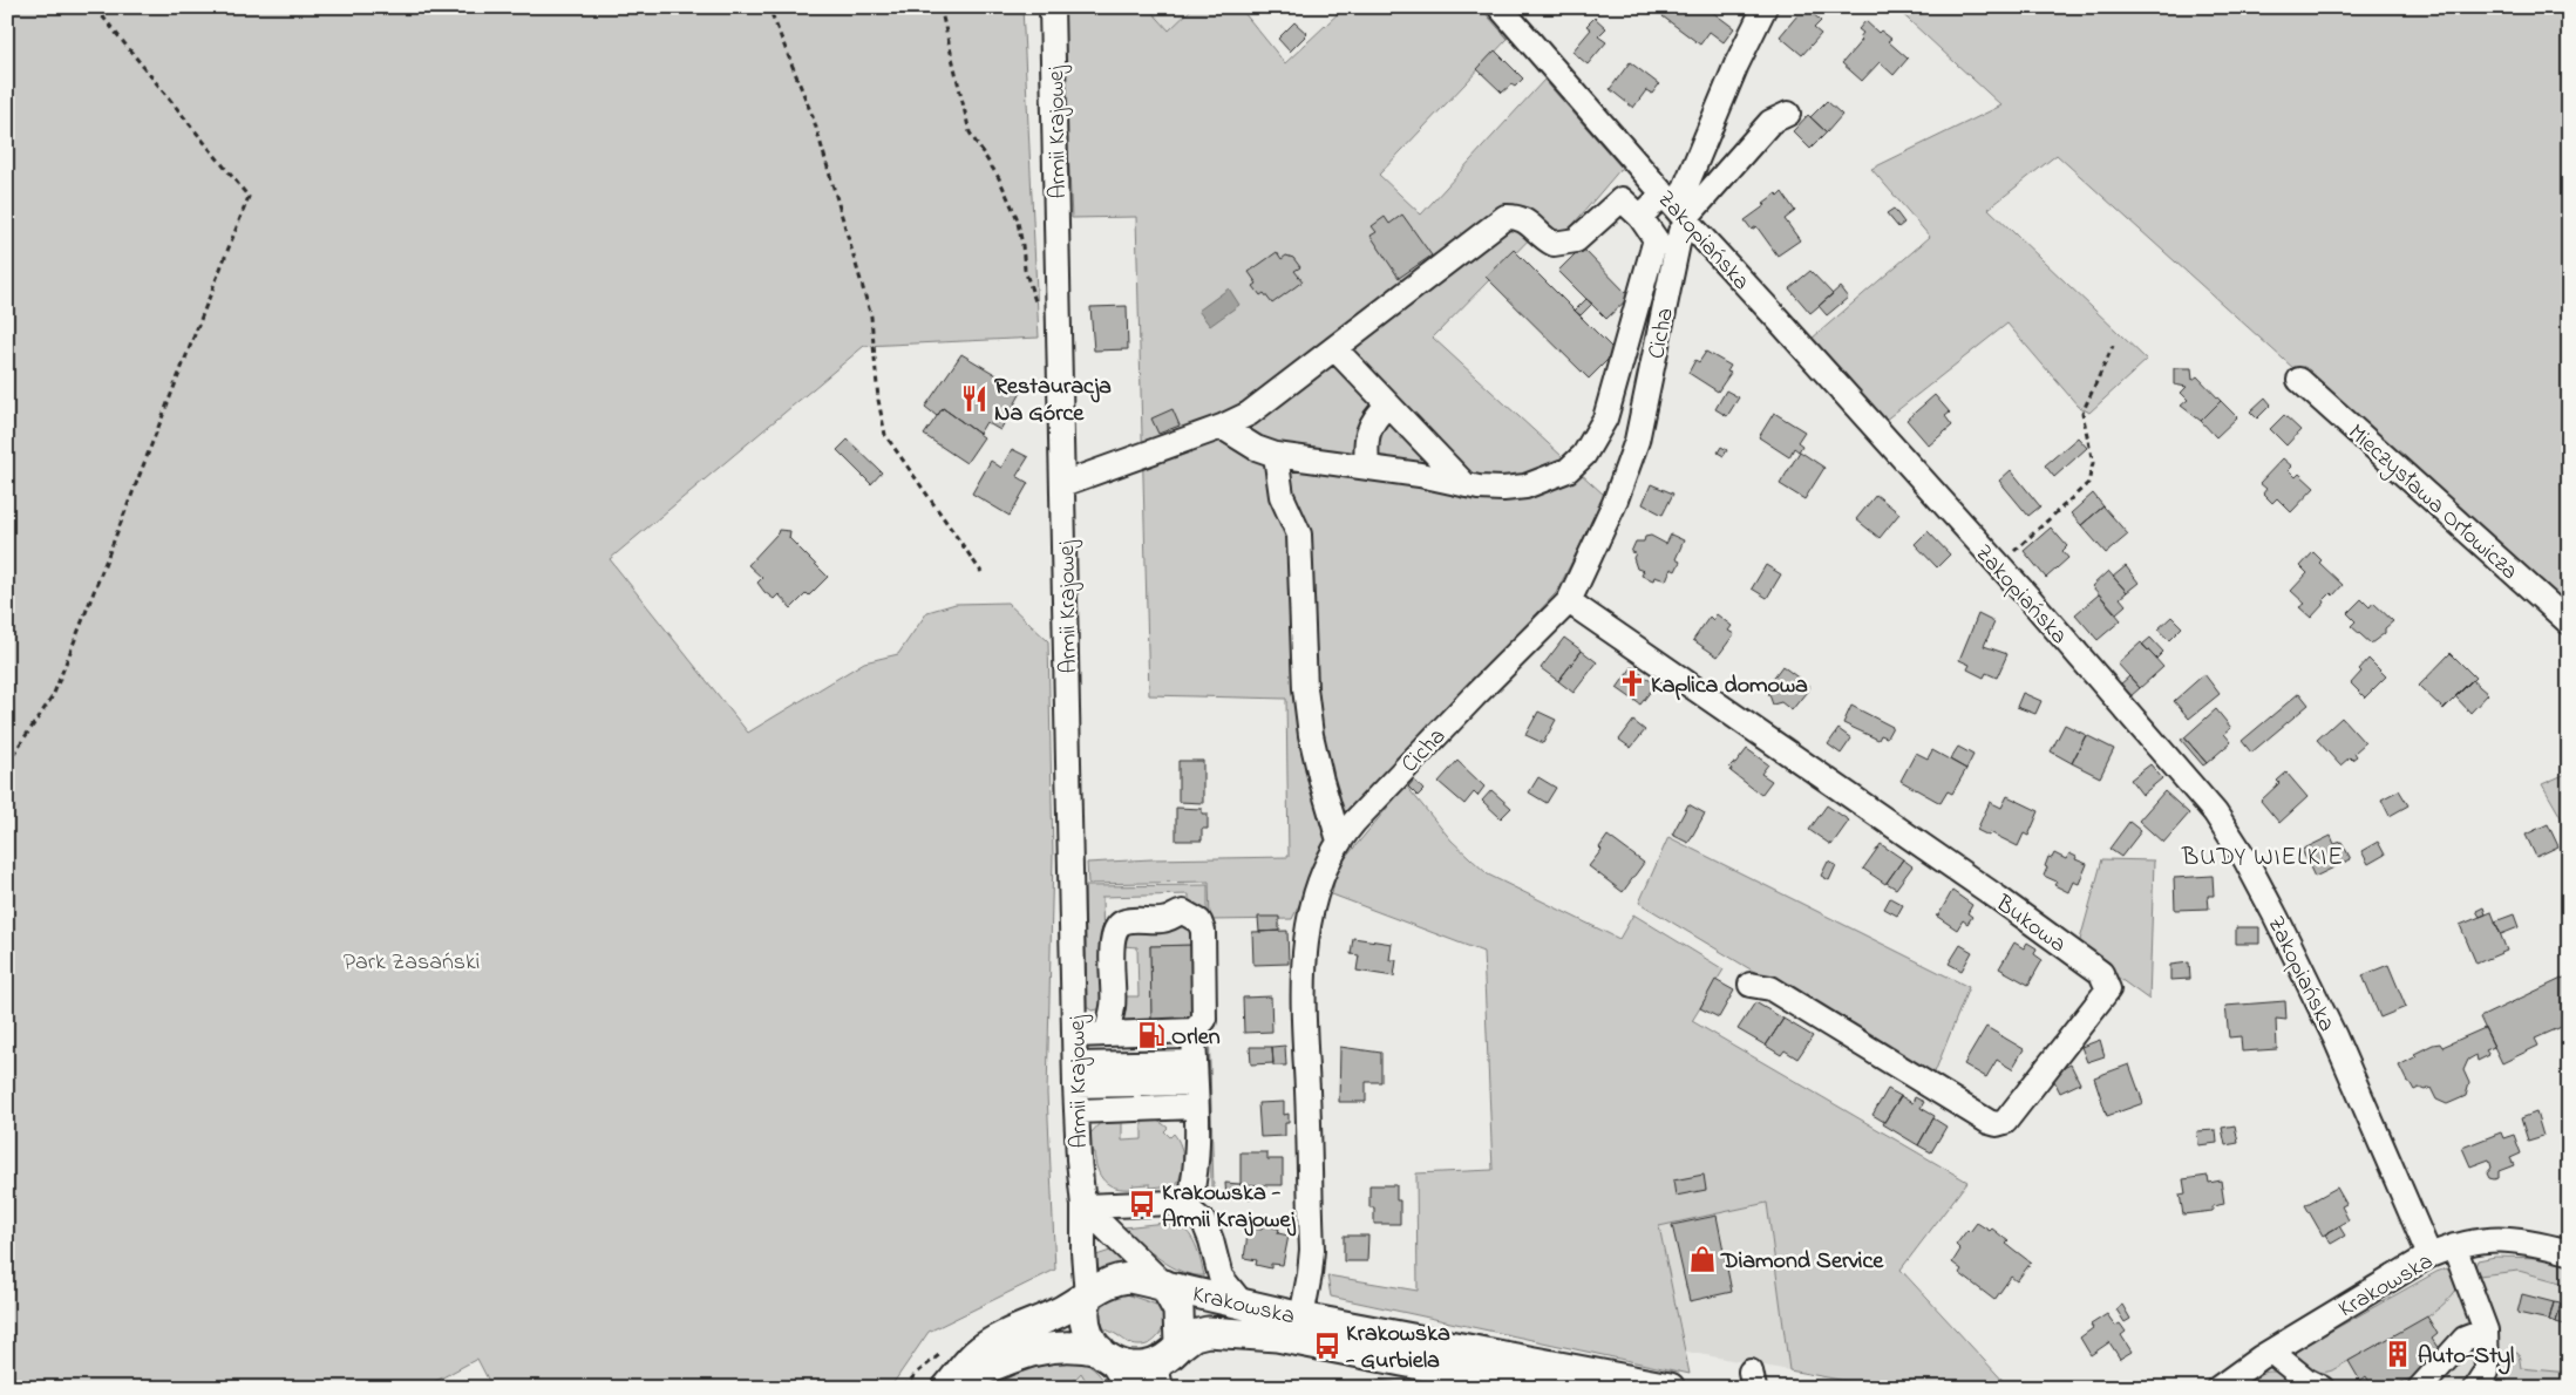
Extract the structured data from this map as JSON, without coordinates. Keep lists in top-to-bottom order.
{
  "streets": {
    "main road": ["Krakowska"],
    "street": [
      "Armii Krajowej",
      "Zakopiańska",
      "Cicha",
      "Mieczysława Orłowicza",
      "Bukowa"
    ]
  },
  "crossings": [
    ["Armii Krajowej", "Krakowska"],
    ["Zakopiańska", "Cicha"],
    ["Zakopiańska", "Krakowska"],
    ["Cicha", "Bukowa"],
    ["Cicha", "Krakowska"]
  ],
  "districts": ["BUDY WIELKIE"],
  "parks": ["Park Zasański"],
  "places": {
    "restaurant": ["Restauracja Na Górce"],
    "church": ["Kaplica domowa"],
    "fuel station": ["Orlen"],
    "bus stop": ["Krakowska - Armii Krajowej", "Krakowska - Gurbiela"],
    "shop": ["Diamond Service"],
    "building": ["Auto-Styl"]
  }
}
